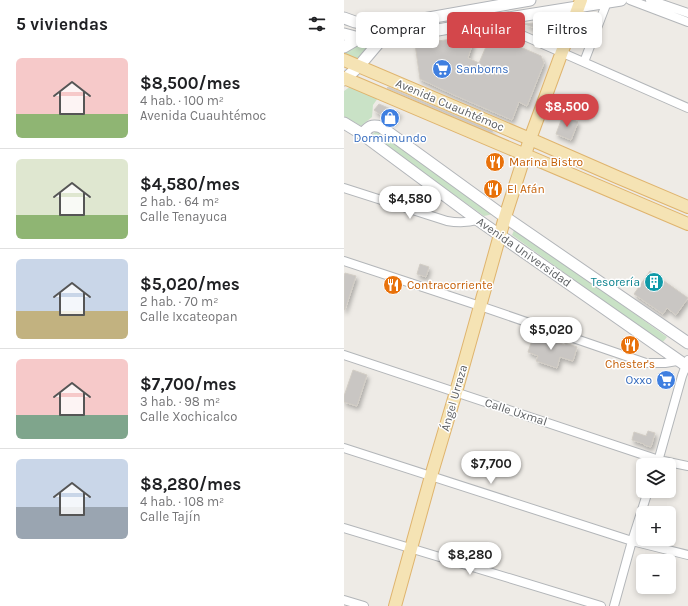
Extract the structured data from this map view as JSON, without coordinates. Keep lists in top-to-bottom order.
{
  "streets": {
    "main road": ["Avenida Cuauhtémoc", "Avenida Universidad", "Ángel Urraza"],
    "street": ["Calle Uxmal"]
  },
  "crossings": [
    ["Avenida Universidad", "Ángel Urraza"],
    ["Ángel Urraza", "Calle Uxmal"]
  ],
  "places": {
    "supermarket": ["Sanborns", "Oxxo"],
    "shop": ["Dormimundo"],
    "restaurant": [
      "Marina Bistro",
      "El Afán",
      "Contracorriente",
      "Chester's"
    ],
    "building": ["Tesorería"]
  },
  "page": {
    "heading": "5 viviendas",
    "chip": ["Comprar", "Alquilar", "Filtros"],
    "list": [
      {
        "name": "$8,500/mes",
        "note": "4 hab. · 100 m² · Avenida Cuauhtémoc"
      },
      {
        "name": "$4,580/mes",
        "note": "2 hab. · 64 m² · Calle Tenayuca"
      },
      {
        "name": "$5,020/mes",
        "note": "2 hab. · 70 m² · Calle Ixcateopan"
      },
      {
        "name": "$7,700/mes",
        "note": "3 hab. · 98 m² · Calle Xochicalco"
      },
      {
        "name": "$8,280/mes",
        "note": "4 hab. · 108 m² · Calle Tajín"
      }
    ],
    "price": [
      "$8,500",
      "$4,580",
      "$5,020",
      "$7,700",
      "$8,280"
    ],
    "map_buttons": ["+", "−"]
  }
}
